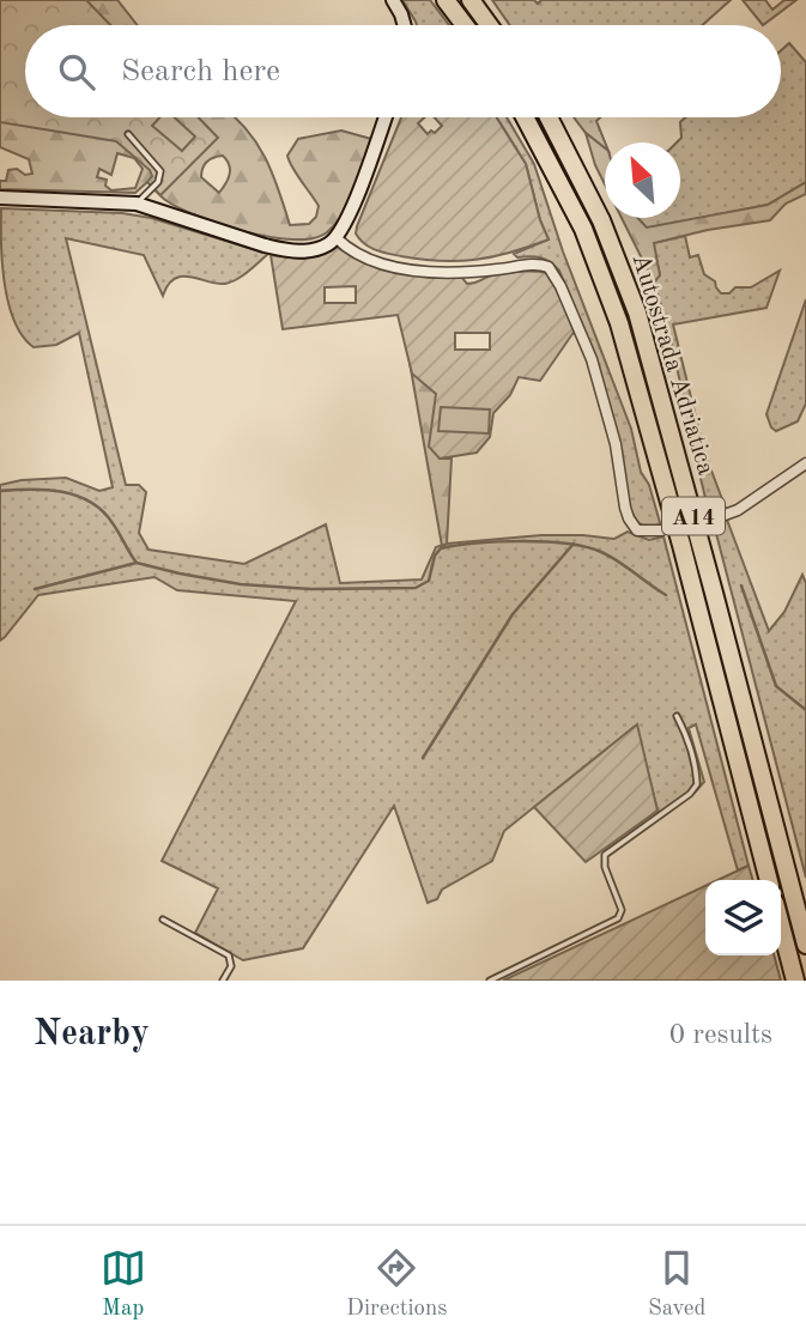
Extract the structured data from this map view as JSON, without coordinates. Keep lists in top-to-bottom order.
{
  "streets": {
    "highway": ["Autostrada Adriatica", "A14"]
  },
  "north": "top left",
  "page": {
    "search": "Search here",
    "heading": ["Nearby", "0 results"],
    "nav": ["Map", "Directions", "Saved"]
  }
}
